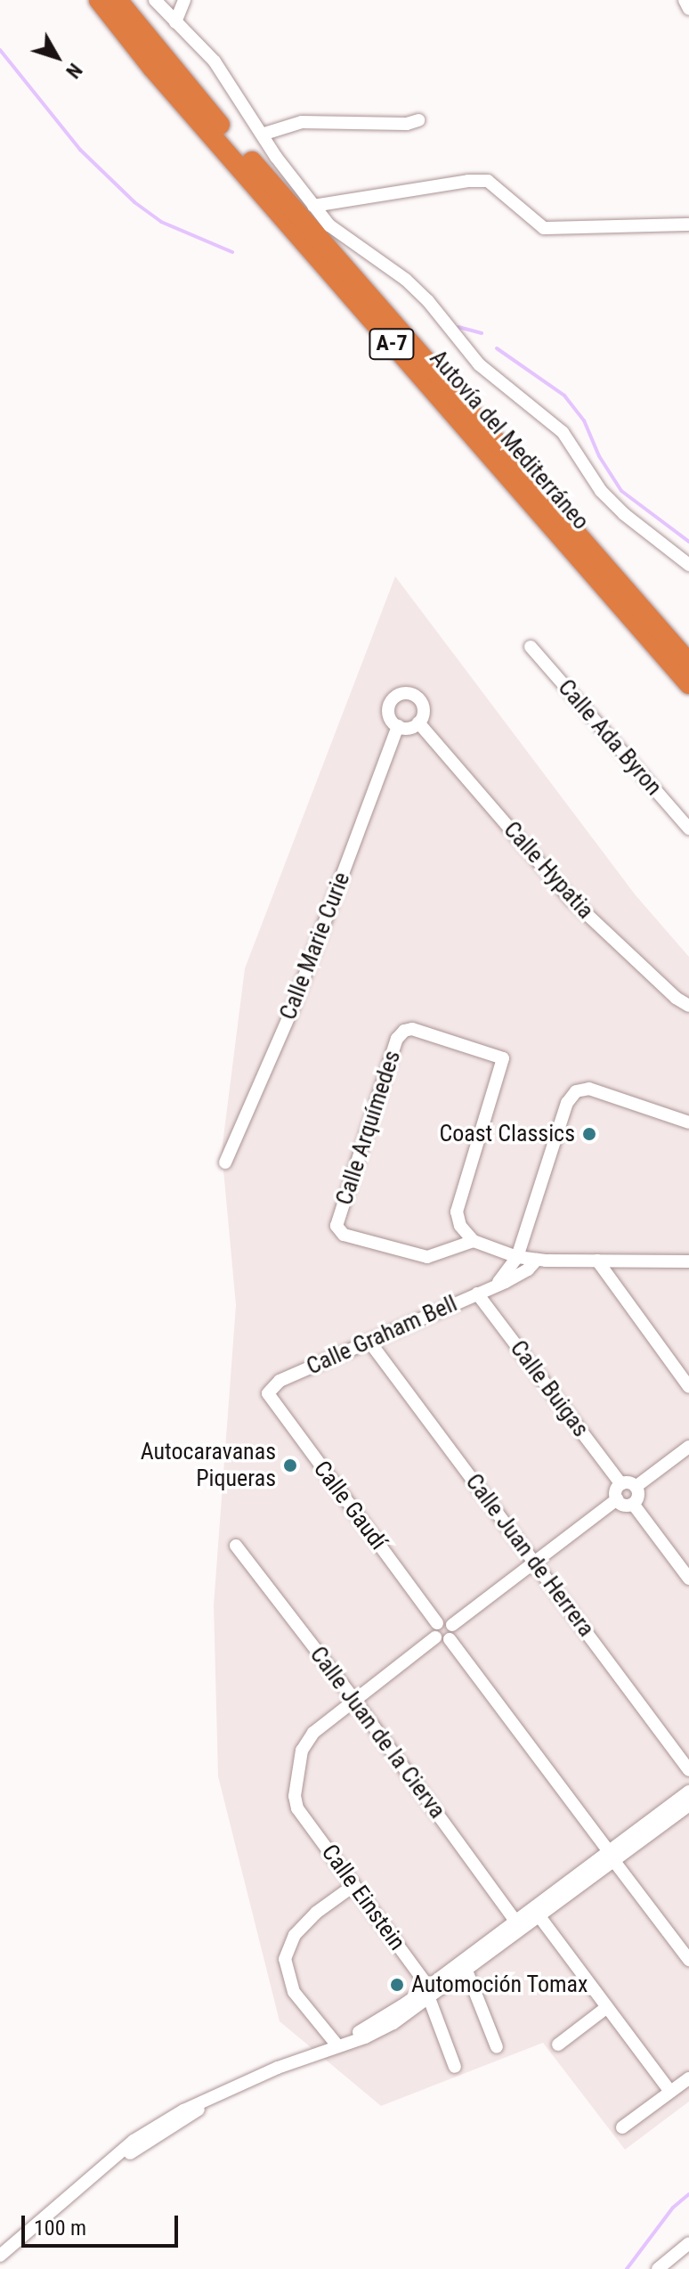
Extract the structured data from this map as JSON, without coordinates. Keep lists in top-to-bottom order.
{
  "streets": {
    "highway": ["A-7", "Autovía del Mediterráneo"],
    "street": [
      "Calle Ada Byron",
      "Calle Hypatia",
      "Calle Marie Curie",
      "Calle Arquímedes",
      "Calle Graham Bell",
      "Calle Buigas",
      "Calle Gaudí",
      "Calle Juan de Herrera",
      "Calle Juan de la Cierva",
      "Calle Einstein"
    ]
  },
  "crossings": [
    ["Calle Hypatia", "Calle Marie Curie"],
    ["Calle Graham Bell", "Calle Buigas"],
    ["Calle Graham Bell", "Calle Gaudí"],
    ["Calle Graham Bell", "Calle Juan de Herrera"],
    ["Calle Juan de la Cierva", "Calle Einstein"]
  ],
  "places": ["Coast Classics", "Autocaravanas Piqueras", "Automoción Tomax"],
  "scale_bar": "100 m",
  "north": "bottom right"
}
